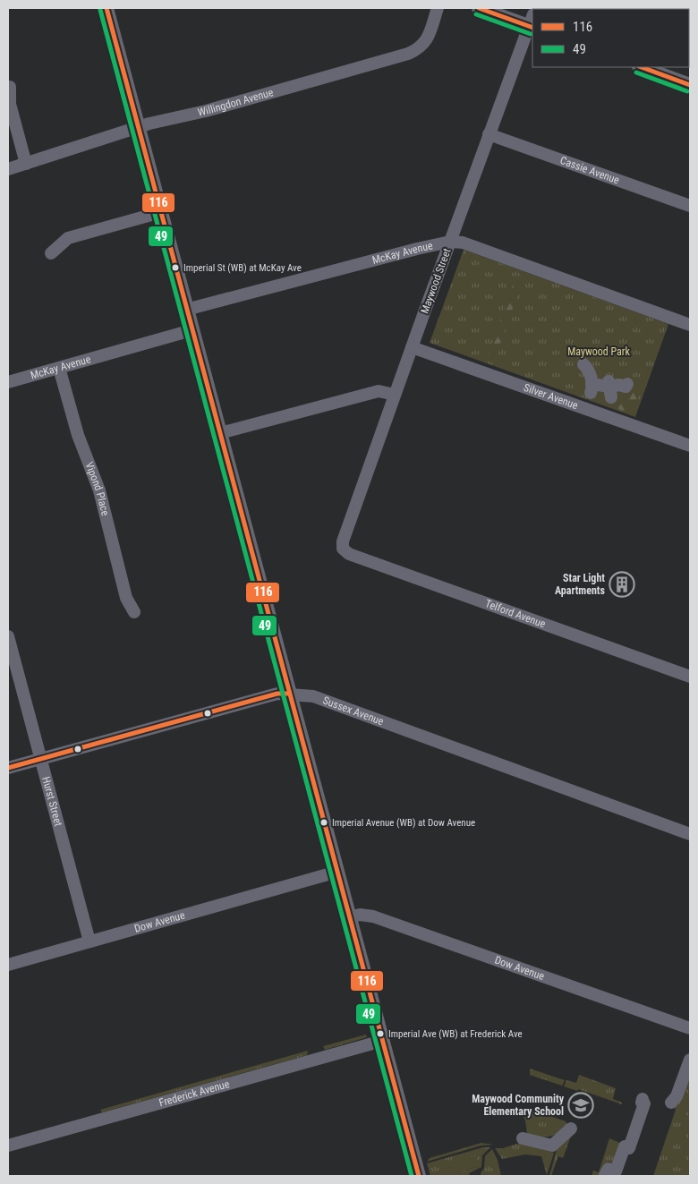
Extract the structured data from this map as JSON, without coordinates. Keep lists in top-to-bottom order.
{
  "streets": {
    "street": [
      "Willingdon Avenue",
      "Cassie Avenue",
      "McKay Avenue",
      "Maywood Street",
      "Silver Avenue",
      "Vipond Place",
      "Telford Avenue",
      "Sussex Avenue",
      "Hurst Street",
      "Dow Avenue",
      "Frederick Avenue"
    ]
  },
  "crossings": [
    ["Cassie Avenue", "Maywood Street"],
    ["McKay Avenue", "Maywood Street"],
    ["McKay Avenue", "Vipond Place"],
    ["Maywood Street", "Silver Avenue"],
    ["Maywood Street", "Telford Avenue"],
    ["Sussex Avenue", "Hurst Street"],
    ["Hurst Street", "Dow Avenue"]
  ],
  "parks": ["Maywood Park"],
  "places": {
    "other": ["Imperial St (WB) at McKay Ave", "Imperial Avenue (WB) at Dow Avenue", "Imperial Ave (WB) at Frederick Ave"],
    "building": ["Star Light Apartments"],
    "school or university": ["Maywood Community Elementary School"]
  },
  "lines": ["transit line 116", "transit line 49"],
  "legend": ["116", "49"]
}
